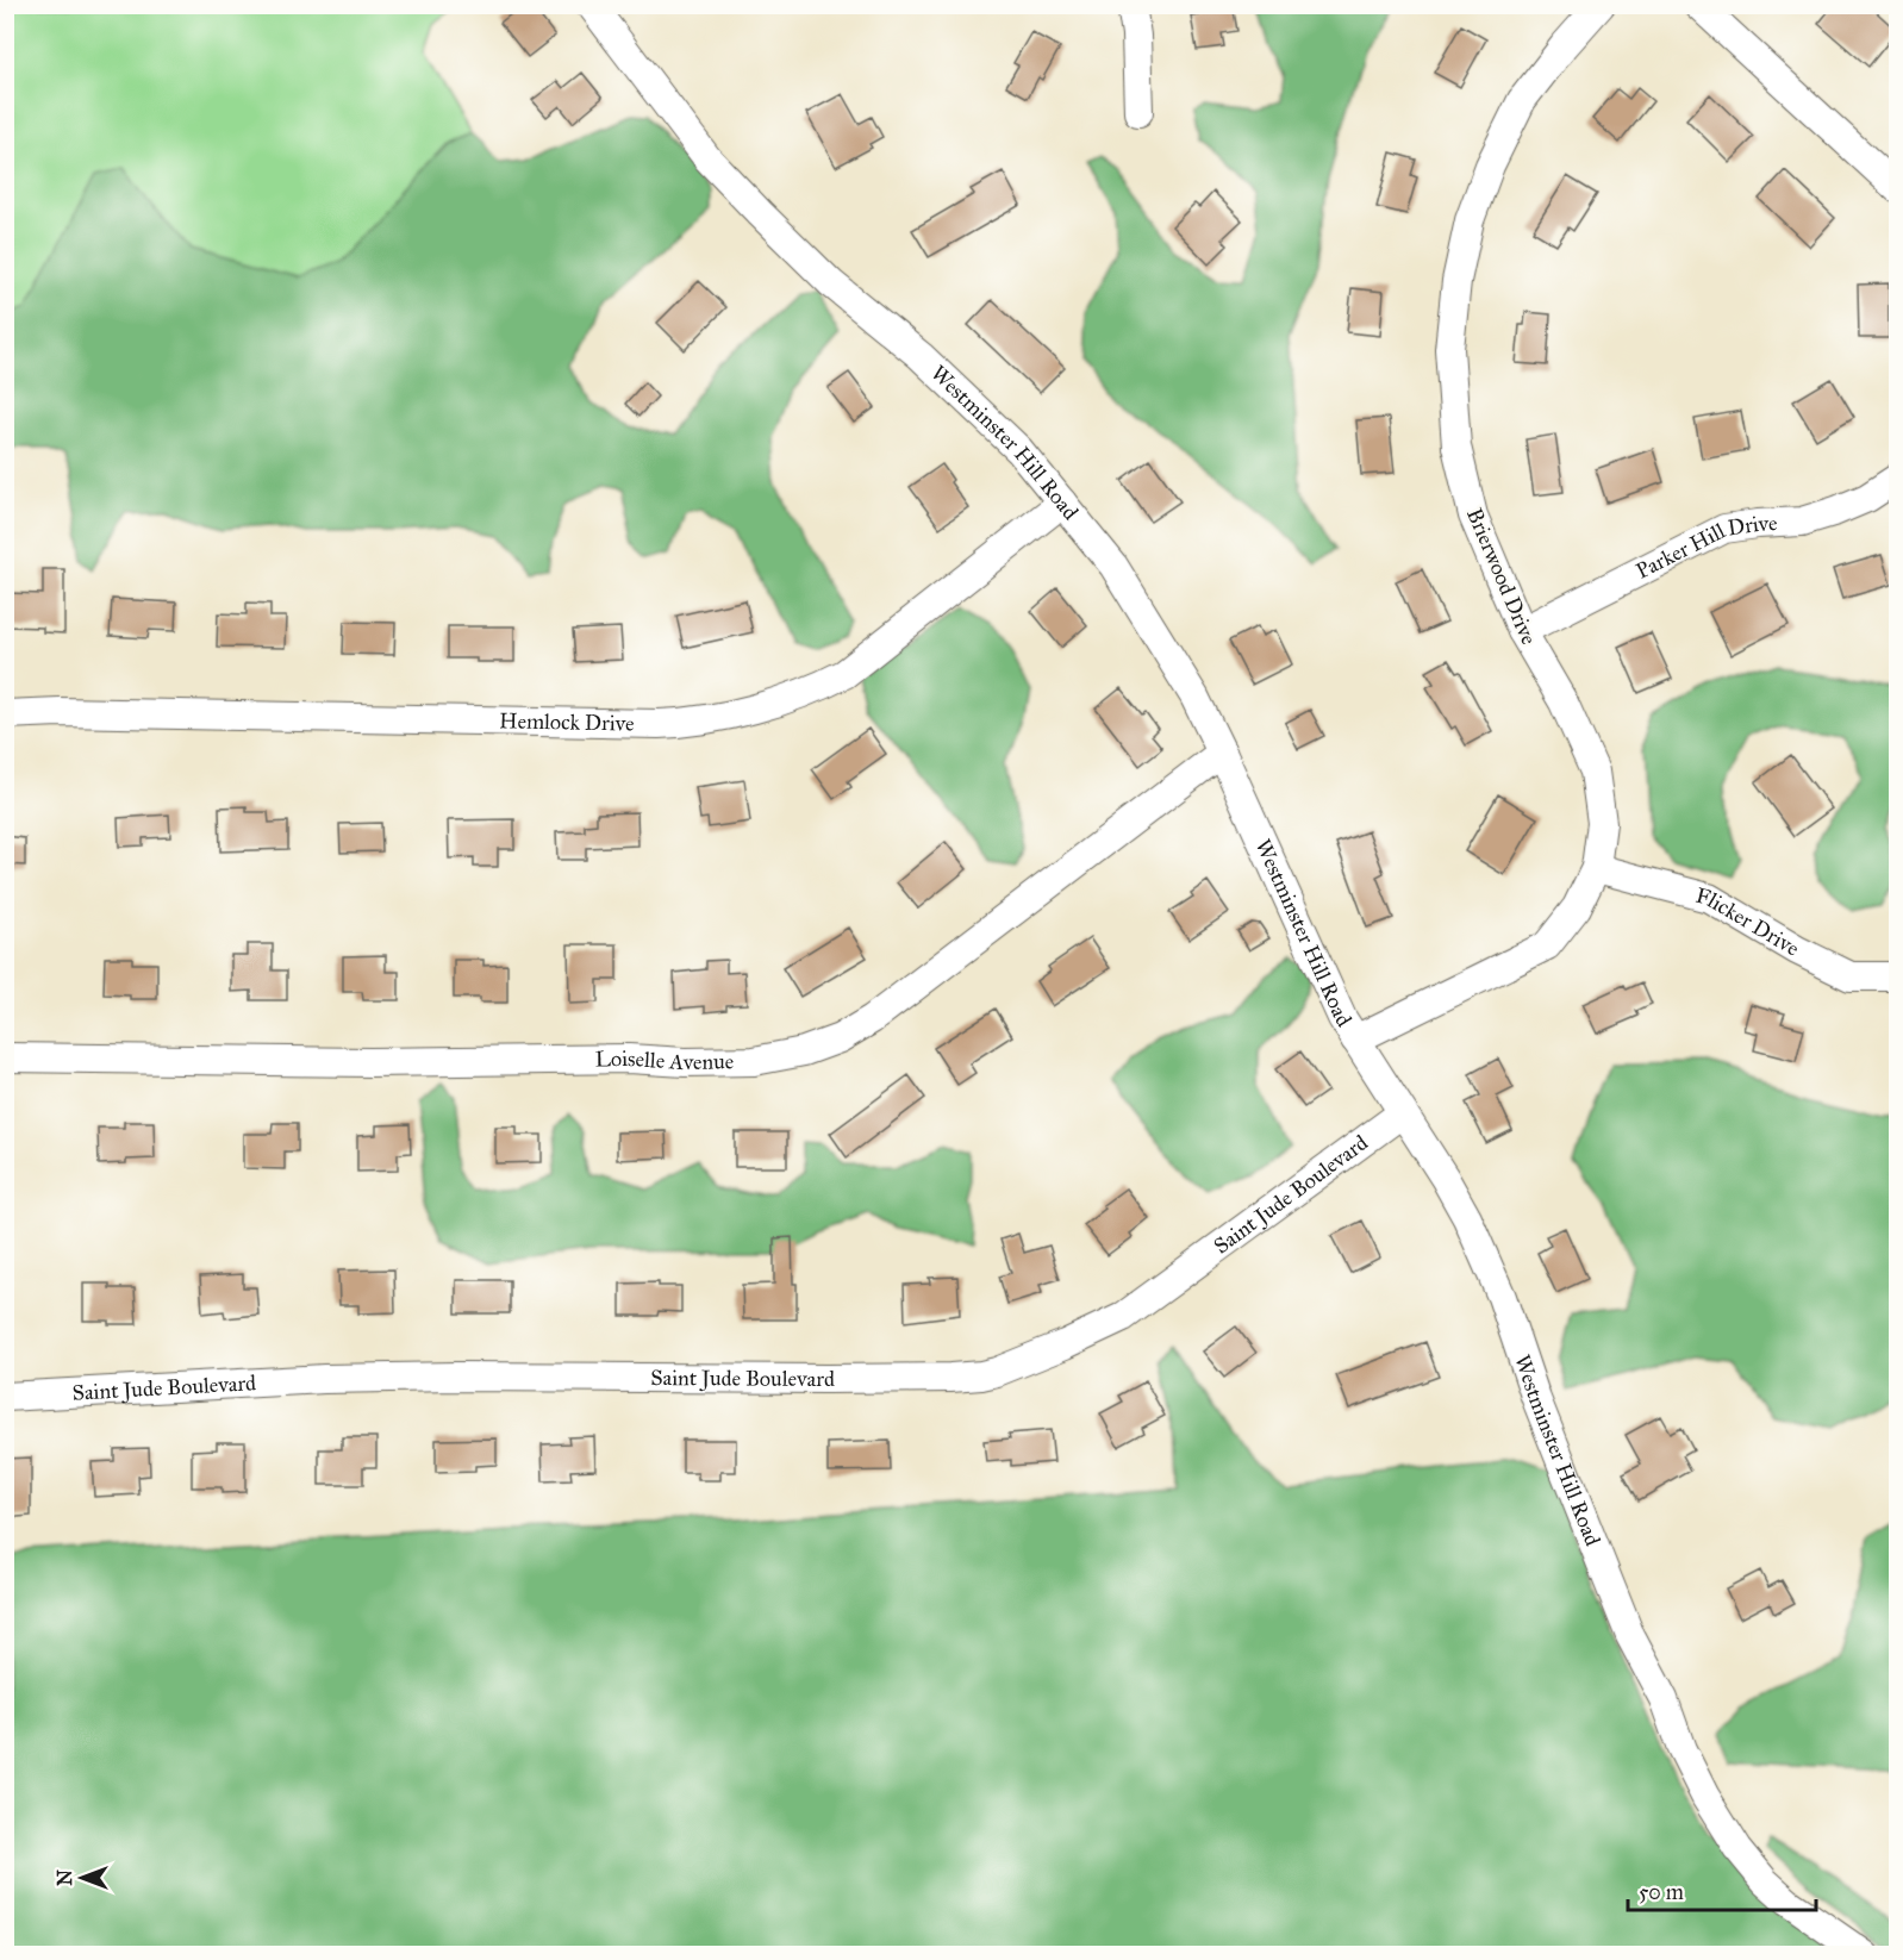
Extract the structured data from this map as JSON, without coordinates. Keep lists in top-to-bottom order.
{
  "streets": {
    "street": [
      "Westminster Hill Road",
      "Parker Hill Drive",
      "Brierwood Drive",
      "Hemlock Drive",
      "Flicker Drive",
      "Loiselle Avenue",
      "Saint Jude Boulevard"
    ]
  },
  "crossings": [
    ["Westminster Hill Road", "Brierwood Drive"],
    ["Westminster Hill Road", "Hemlock Drive"],
    ["Westminster Hill Road", "Loiselle Avenue"],
    ["Westminster Hill Road", "Saint Jude Boulevard"],
    ["Parker Hill Drive", "Brierwood Drive"],
    ["Brierwood Drive", "Flicker Drive"]
  ],
  "scale_bar": "50 m",
  "north": "left"
}
